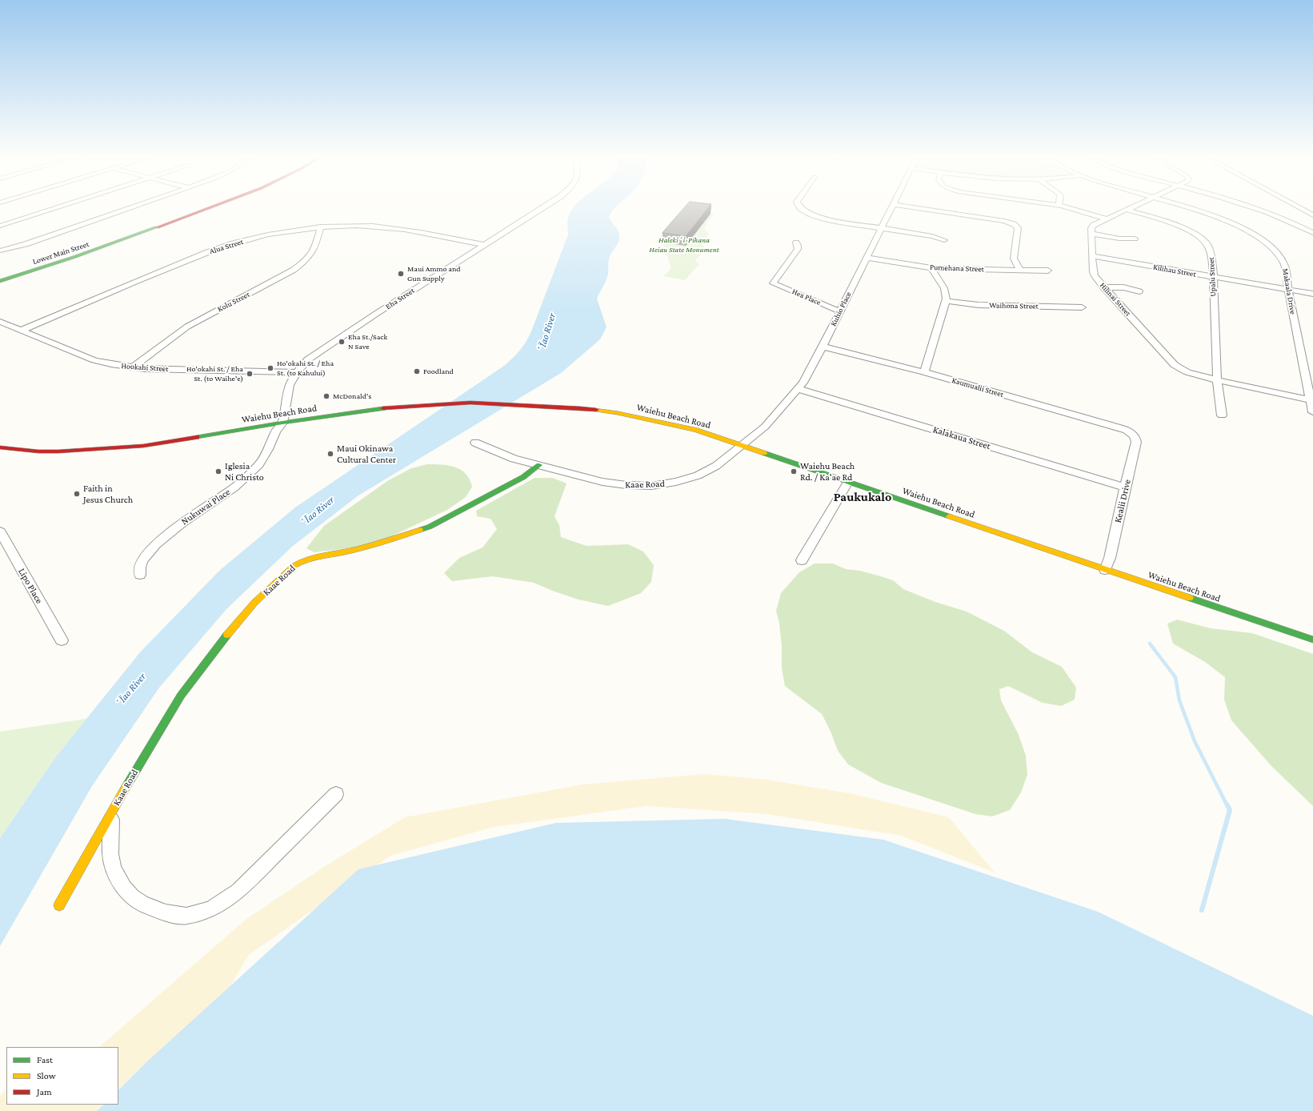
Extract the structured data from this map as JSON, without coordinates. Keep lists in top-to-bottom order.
{
  "streets": {
    "street": [
      "Alua Street",
      "Lower Main Street",
      "Pumehana Street",
      "Kilihau Street",
      "Upalu Street",
      "Makaala Drive",
      "Hea Place",
      "Eha Street",
      "Hilinai Street",
      "Kolu Street",
      "Waihona Street",
      "Kuhio Place",
      "Hookahi Street",
      "Kaumualii Street",
      "Waiehu Beach Road",
      "Kalakaua Street",
      "Kaae Road",
      "Kealii Drive",
      "Nukuwai Place",
      "Lipo Place"
    ]
  },
  "crossings": [
    ["Alua Street", "Eha Street"],
    ["Alua Street", "Kolu Street"],
    ["Alua Street", "Hookahi Street"],
    ["Pumehana Street", "Kuhio Place"],
    ["Kilihau Street", "Upalu Street"],
    ["Kilihau Street", "Makaala Drive"],
    ["Kilihau Street", "Hilinai Street"],
    ["Upalu Street", "Hilinai Street"],
    ["Makaala Drive", "Hilinai Street"],
    ["Hea Place", "Kuhio Place"],
    ["Eha Street", "Hookahi Street"],
    ["Eha Street", "Waiehu Beach Road"],
    ["Eha Street", "Nukuwai Place"],
    ["Kolu Street", "Hookahi Street"],
    ["Kuhio Place", "Kaumualii Street"],
    ["Kuhio Place", "Waiehu Beach Road"],
    ["Kuhio Place", "Kalakaua Street"],
    ["Kuhio Place", "Kaae Road"],
    ["Kaumualii Street", "Kealii Drive"],
    ["Waiehu Beach Road", "Kaae Road"],
    ["Waiehu Beach Road", "Kealii Drive"],
    ["Waiehu Beach Road", "Nukuwai Place"],
    ["Kalakaua Street", "Kealii Drive"]
  ],
  "districts": ["Paukukalo"],
  "water": ["ʻĪao River"],
  "parks": ["Halekiʻi-Pihana Heiau State Monument"],
  "places": [
    "Maui Ammo and Gun Supply",
    "Eha St./Sack N Save",
    "Ho'okahi St. / Eha St. (to Kahului)",
    "Foodland",
    "Ho'okahi St. / Eha St. (to Waihe'e)",
    "McDonald's",
    "Maui Okinawa Cultural Center",
    "Iglesia Ni Christo",
    "Waiehu Beach Rd. / Ka'ae Rd",
    "Faith in Jesus Church"
  ],
  "legend": ["Fast", "Slow", "Jam"]
}
